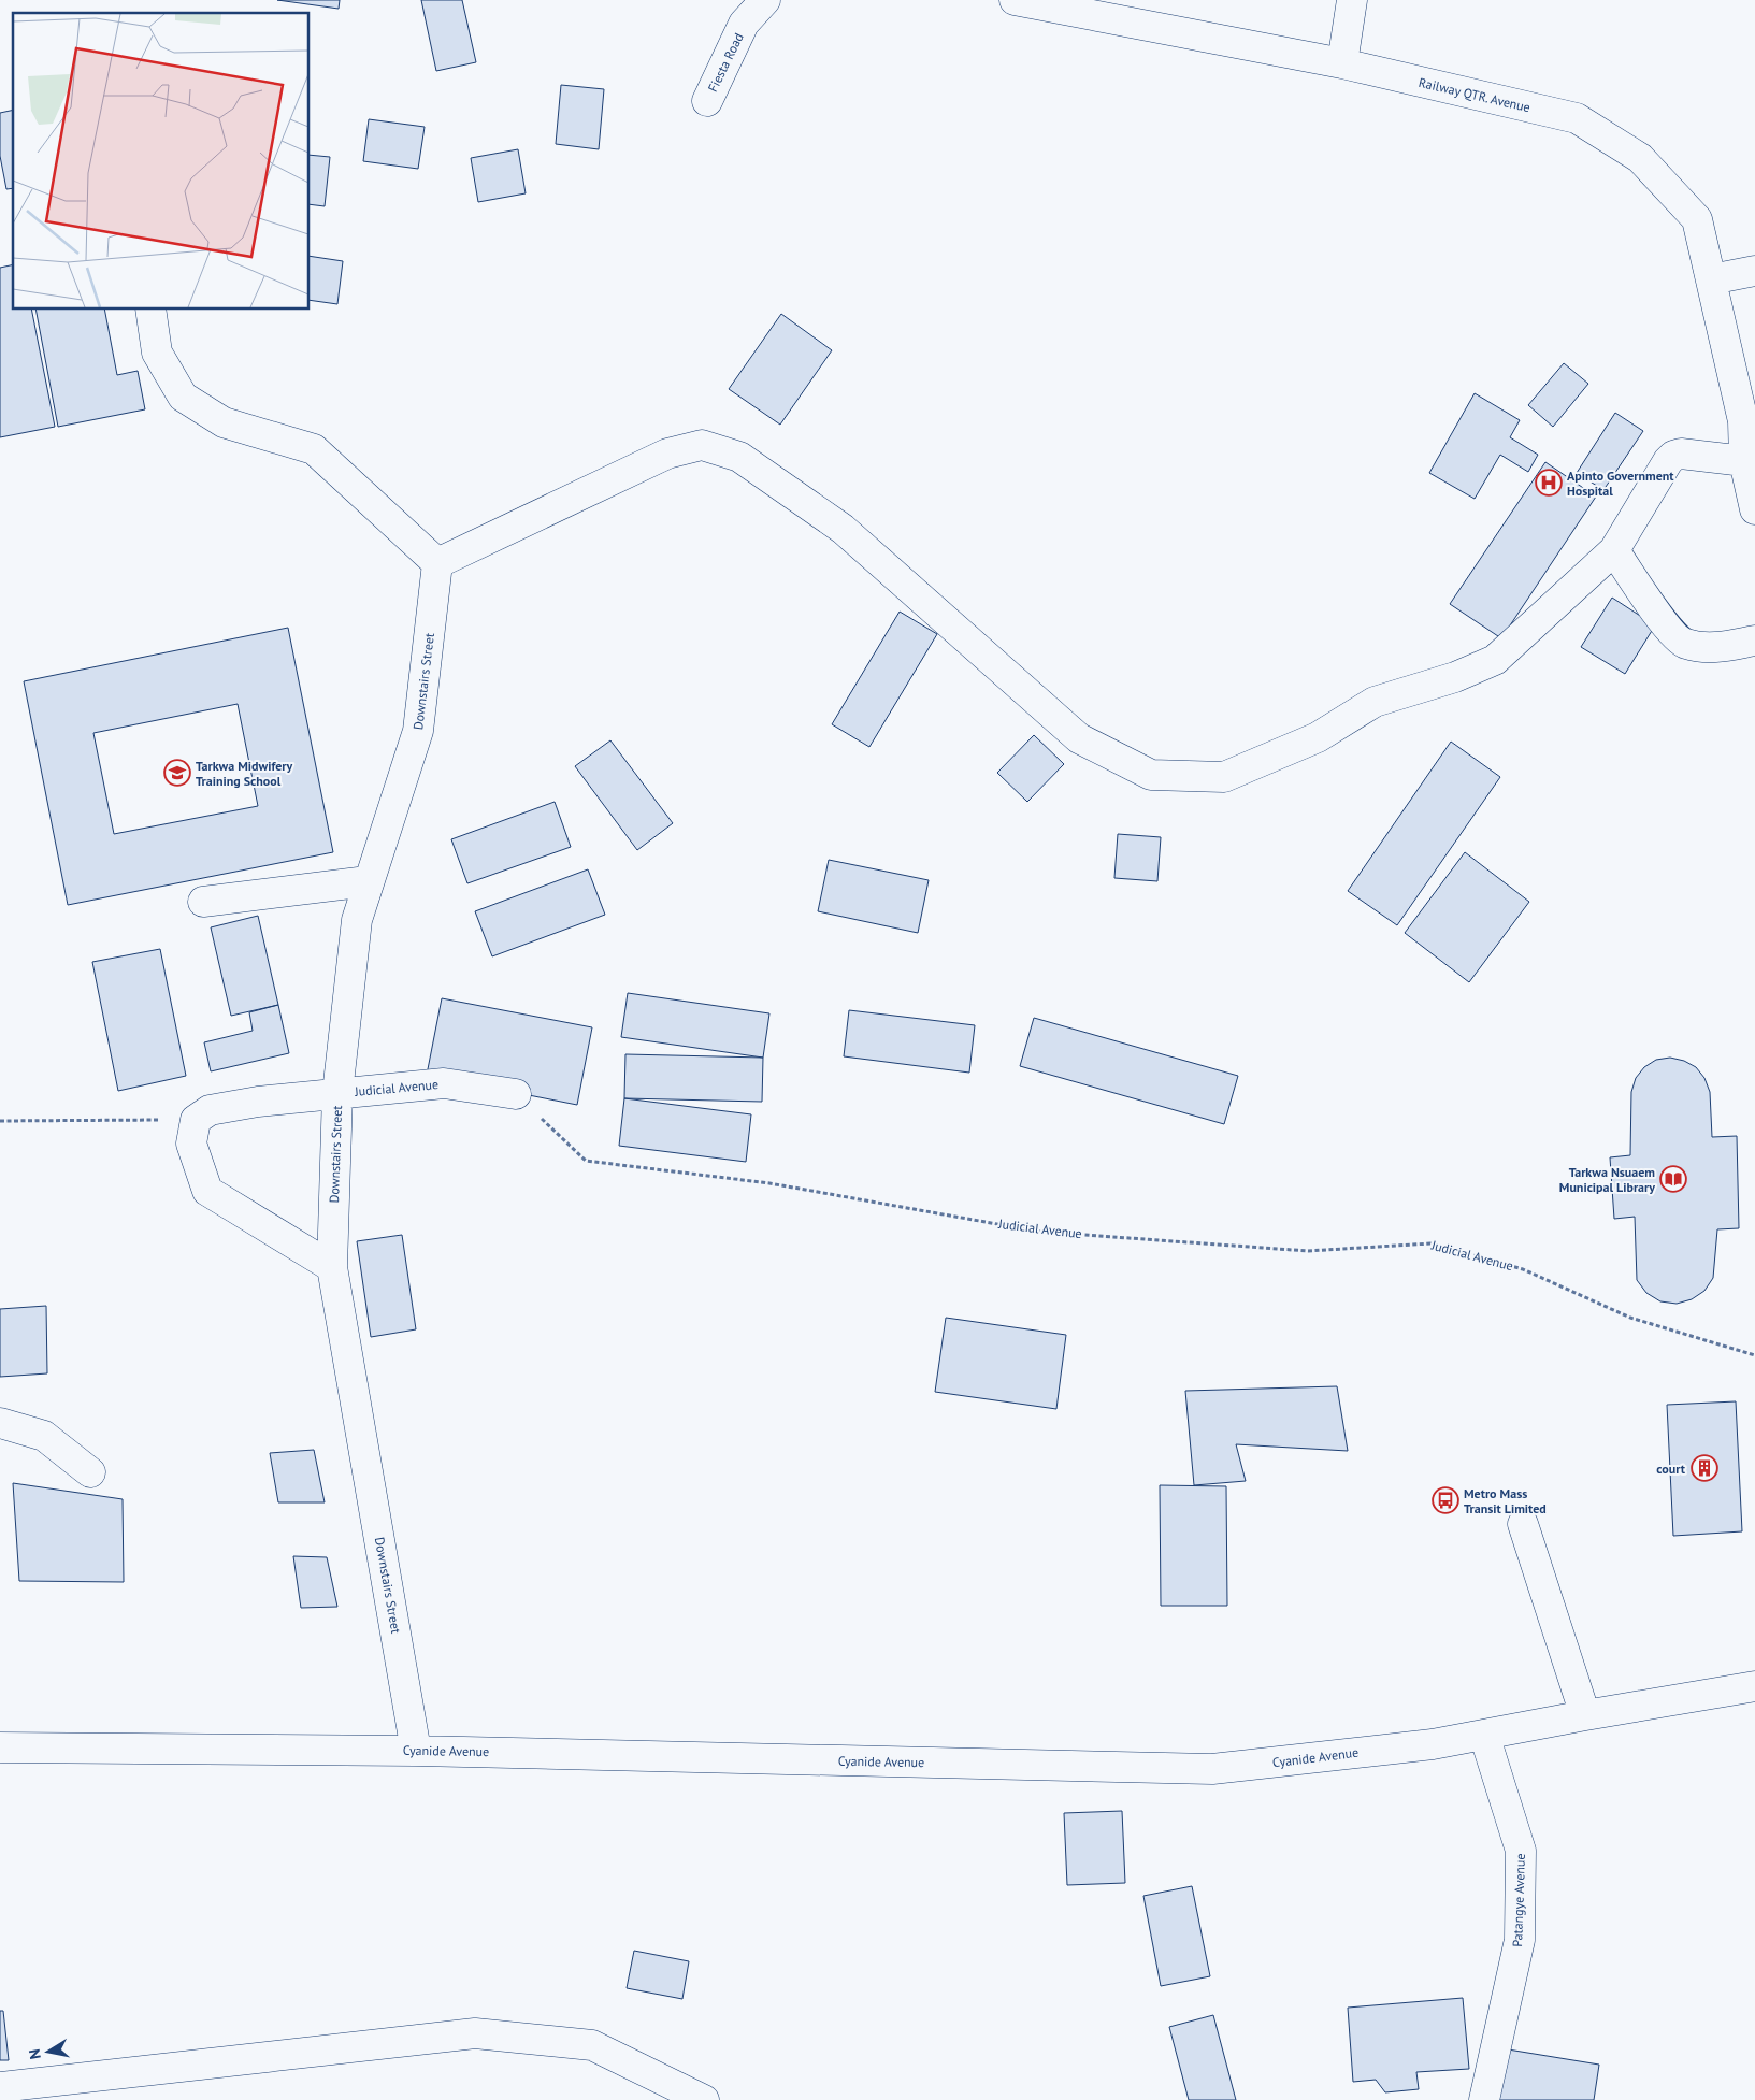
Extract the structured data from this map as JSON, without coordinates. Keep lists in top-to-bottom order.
{
  "streets": {
    "street": [
      "Fiesta Road",
      "Railway QTR. Avenue",
      "Downstairs Street",
      "Judicial Avenue",
      "Cyanide Avenue",
      "Patangye Avenue"
    ]
  },
  "crossings": [
    ["Downstairs Street", "Judicial Avenue"],
    ["Downstairs Street", "Cyanide Avenue"],
    ["Cyanide Avenue", "Patangye Avenue"]
  ],
  "places": {
    "hospital": ["Apinto Government Hospital"],
    "school or university": ["Tarkwa Midwifery Training School"],
    "library": ["Tarkwa Nsuaem Municipal Library"],
    "building": ["court"],
    "bus stop": ["Metro Mass Transit Limited"]
  },
  "north": "left"
}
